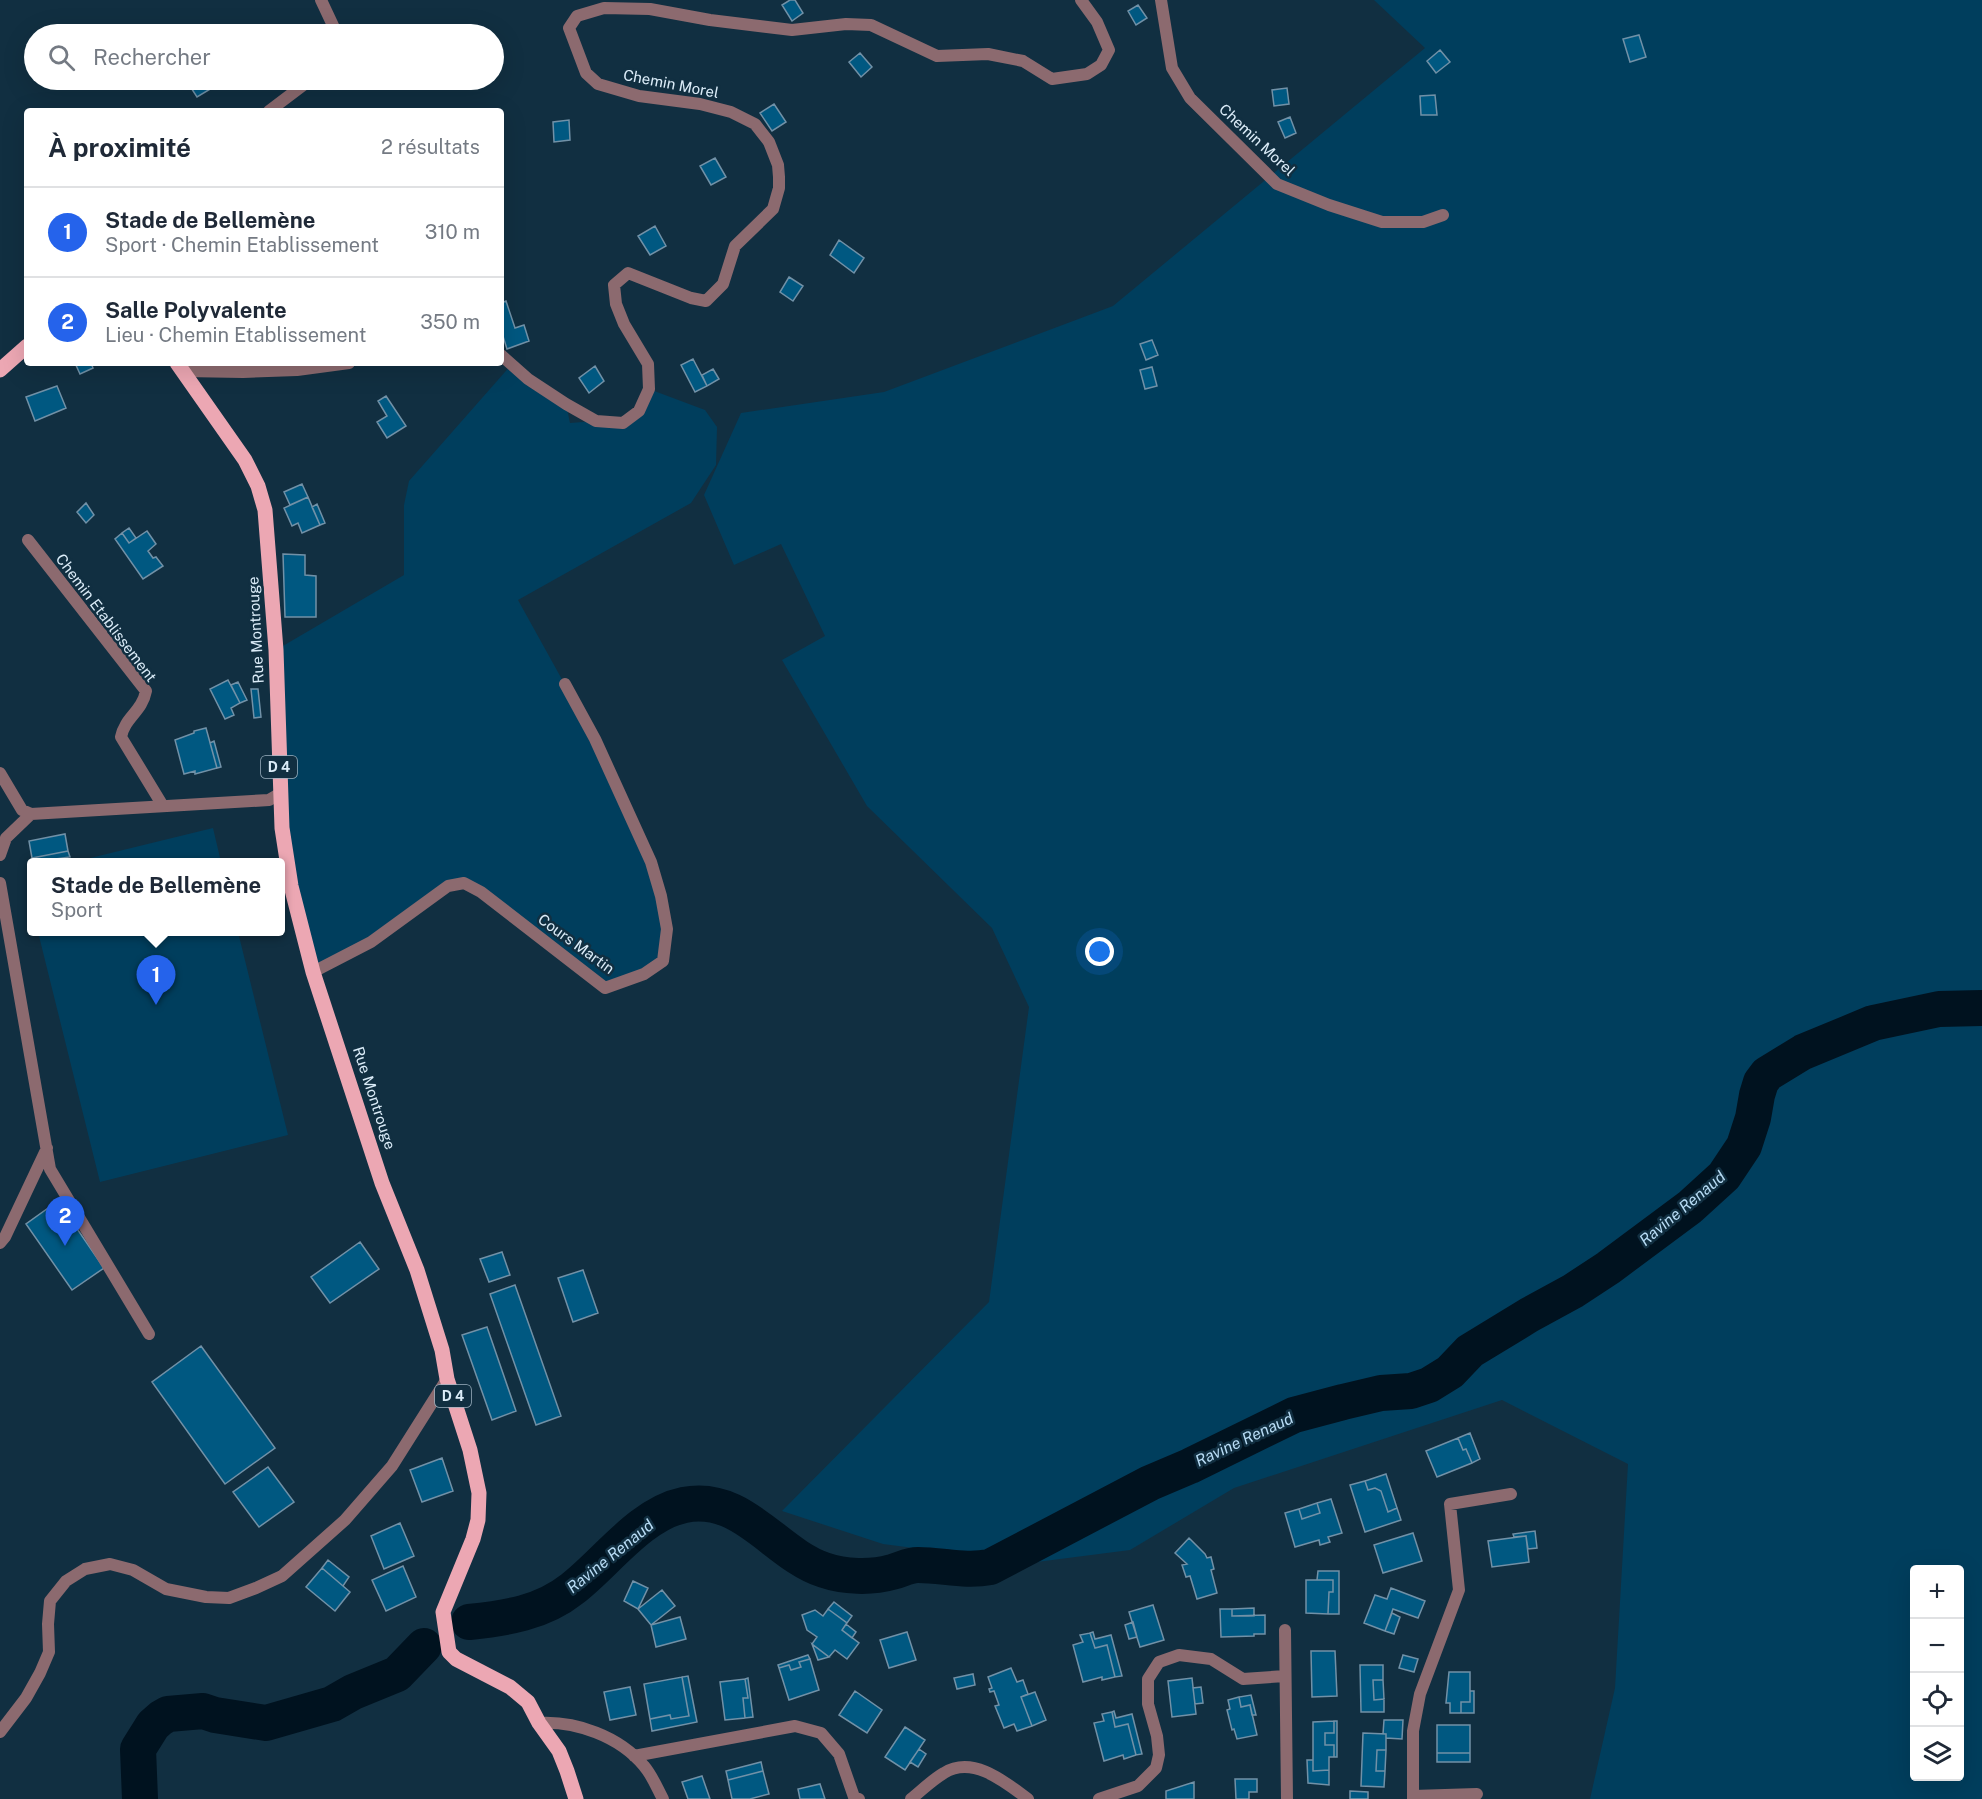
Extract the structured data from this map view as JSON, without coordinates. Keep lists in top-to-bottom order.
{
  "streets": {
    "main road": ["Rue Montrouge", "D 4"],
    "street": ["Chemin Morel", "Chemin Etablissement", "Cours Martin"]
  },
  "crossings": [
    ["Rue Montrouge", "Cours Martin"]
  ],
  "water": ["Ravine Renaud"],
  "page": {
    "search": "Rechercher",
    "heading": ["À proximité", "2 résultats"],
    "list": [
      {
        "mark": "1",
        "name": "Stade de Bellemène",
        "note": "Sport · Chemin Etablissement",
        "value": "310 m"
      },
      {
        "mark": "2",
        "name": "Salle Polyvalente",
        "note": "Lieu · Chemin Etablissement",
        "value": "350 m"
      }
    ],
    "popup": ["Stade de Bellemène", "Sport"],
    "pins": ["1", "2"],
    "map_buttons": ["+", "−"]
  }
}
